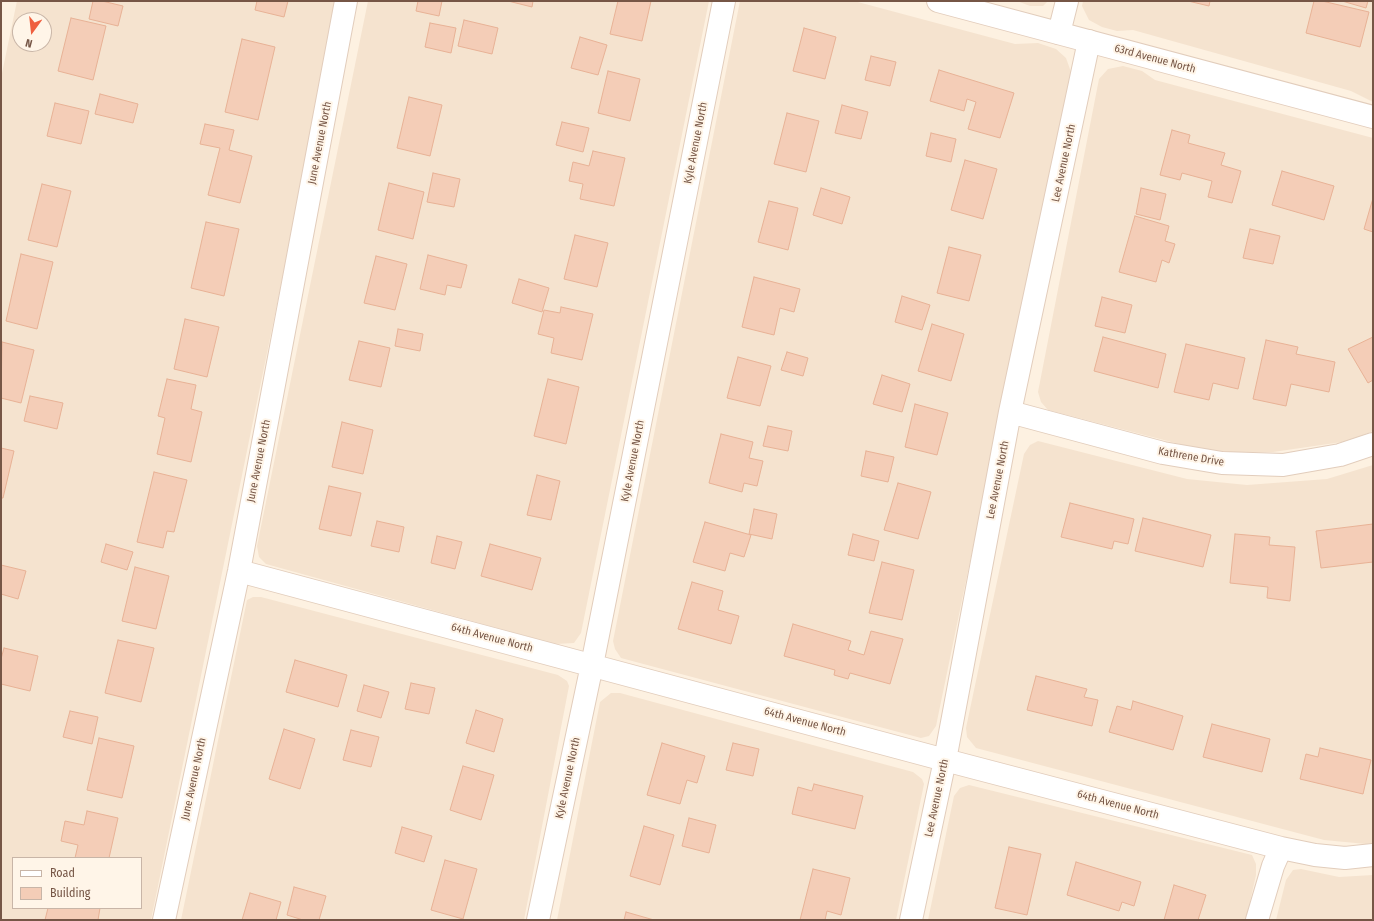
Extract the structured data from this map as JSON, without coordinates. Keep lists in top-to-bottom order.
{
  "streets": {
    "street": [
      "63rd Avenue North",
      "June Avenue North",
      "Kyle Avenue North",
      "Lee Avenue North",
      "Kathrene Drive",
      "64th Avenue North"
    ]
  },
  "crossings": [
    ["63rd Avenue North", "Lee Avenue North"],
    ["June Avenue North", "64th Avenue North"],
    ["Kyle Avenue North", "64th Avenue North"],
    ["Lee Avenue North", "Kathrene Drive"],
    ["Lee Avenue North", "64th Avenue North"]
  ],
  "legend": ["Road", "Building"],
  "north": "bottom"
}
